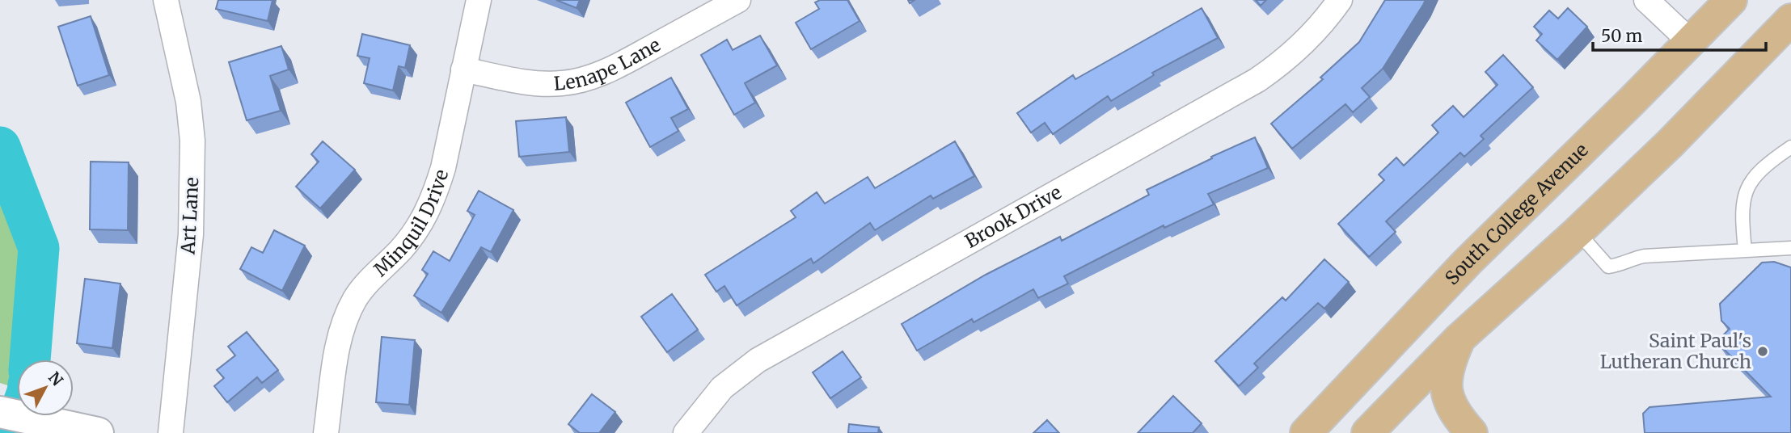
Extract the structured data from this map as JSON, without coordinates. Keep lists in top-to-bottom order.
{
  "streets": {
    "main road": ["South College Avenue"],
    "street": [
      "Lenape Lane",
      "Art Lane",
      "Brook Drive",
      "Minquil Drive"
    ]
  },
  "crossings": [
    ["Lenape Lane", "Minquil Drive"]
  ],
  "places": ["Saint Paul's Lutheran Church"],
  "scale_bar": "50 m",
  "north": "top right"
}
